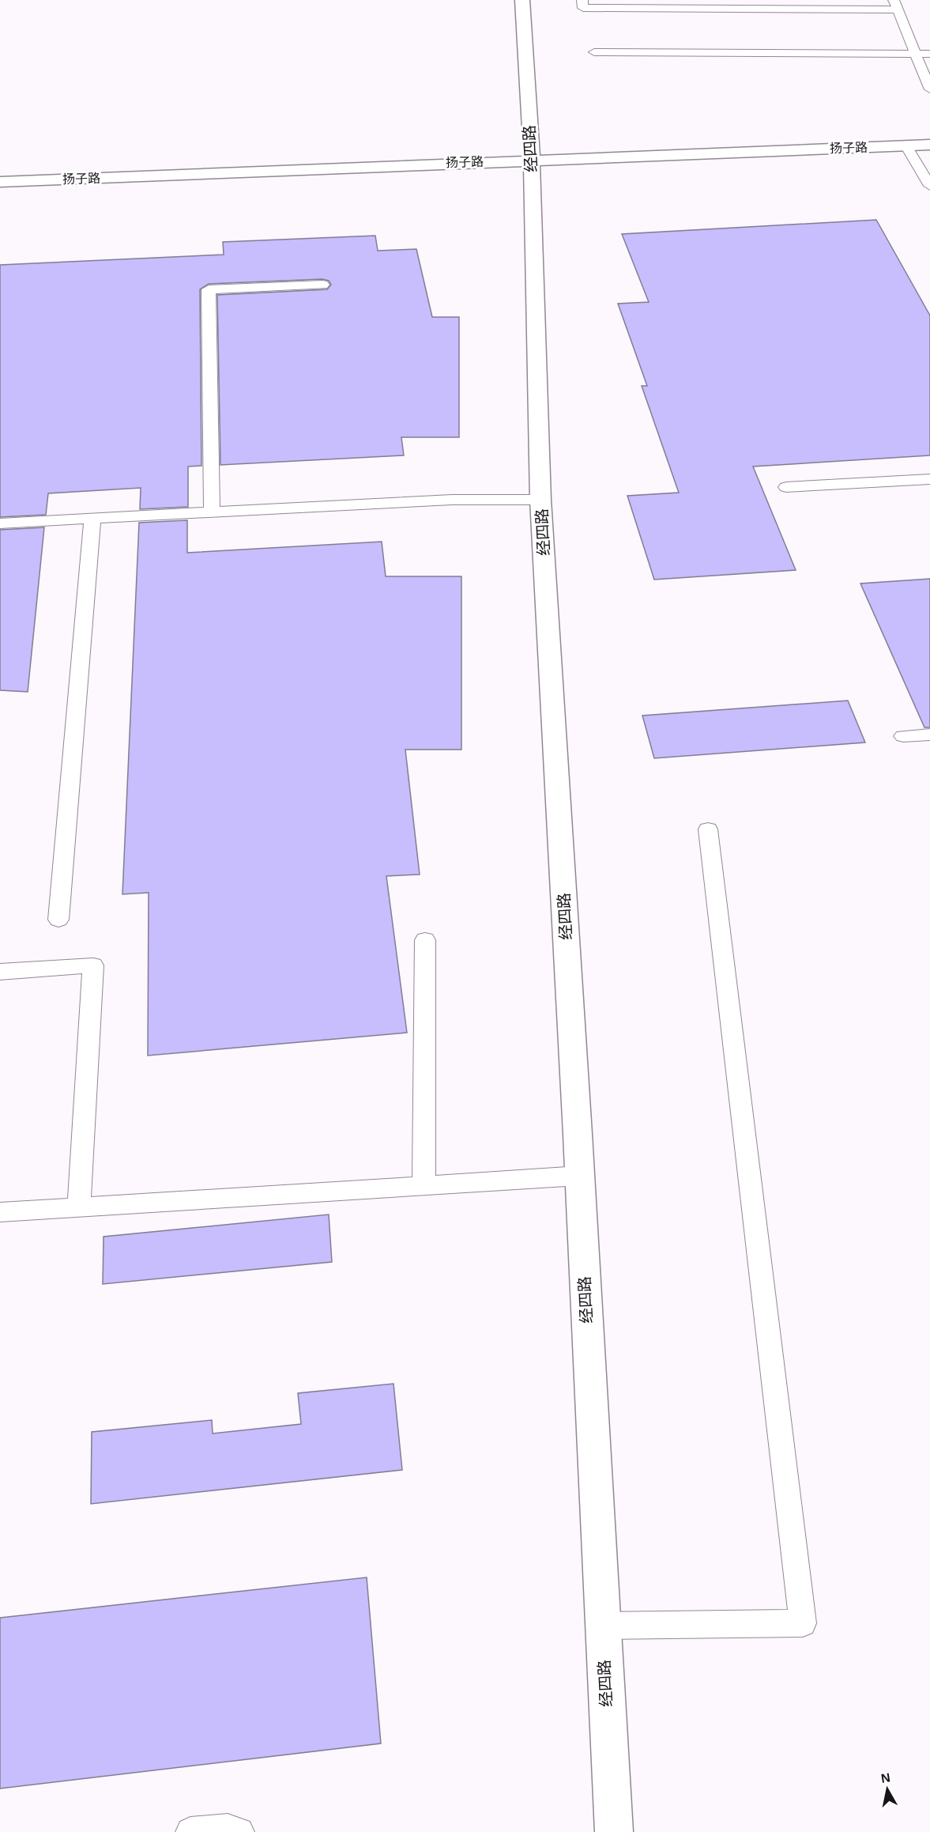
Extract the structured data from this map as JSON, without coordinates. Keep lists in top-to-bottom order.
{
  "streets": {
    "street": ["扬子路", "经四路"]
  },
  "crossings": [
    ["扬子路", "经四路"]
  ],
  "north": "top"
}
